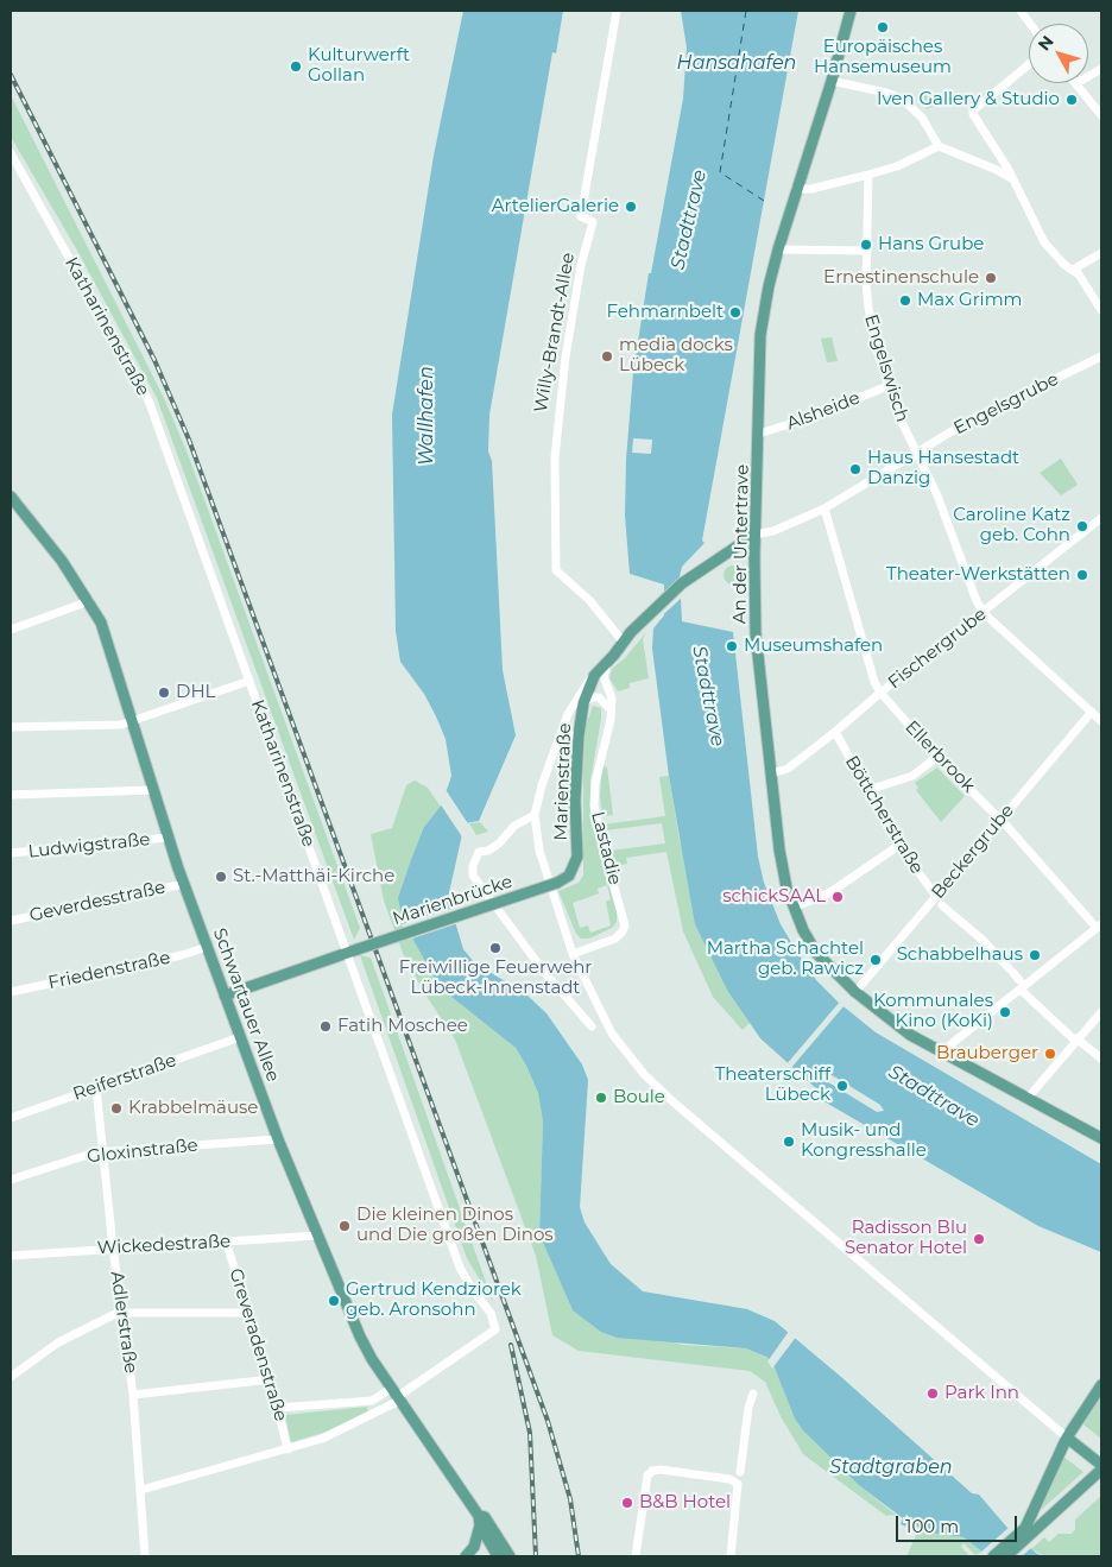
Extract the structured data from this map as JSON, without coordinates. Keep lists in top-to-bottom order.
{
  "streets": {
    "main road": [
      "An der Untertrave",
      "Marienstraße",
      "Marienbrücke",
      "Schwartauer Allee"
    ],
    "street": [
      "Katharinenstraße",
      "Willy-Brandt-Allee",
      "Engelswisch",
      "Engelsgrube",
      "Alsheide",
      "Fischergrube",
      "Ellerbrook",
      "Böttcherstraße",
      "Ludwigstraße",
      "Lastadie",
      "Beckergrube",
      "Geverdesstraße",
      "Friedenstraße",
      "Reiferstraße",
      "Gloxinstraße",
      "Wickedestraße",
      "Adlerstraße",
      "Greveradenstraße"
    ]
  },
  "crossings": [
    ["Katharinenstraße", "Marienbrücke"],
    ["Katharinenstraße", "Schwartauer Allee"],
    ["Engelswisch", "Engelsgrube"],
    ["Engelswisch", "Alsheide"],
    ["Engelswisch", "Fischergrube"],
    ["Engelsgrube", "An der Untertrave"],
    ["Alsheide", "An der Untertrave"],
    ["An der Untertrave", "Fischergrube"],
    ["An der Untertrave", "Beckergrube"],
    ["Fischergrube", "Ellerbrook"],
    ["Fischergrube", "Böttcherstraße"],
    ["Ellerbrook", "Beckergrube"],
    ["Marienstraße", "Marienbrücke"],
    ["Böttcherstraße", "Beckergrube"],
    ["Ludwigstraße", "Schwartauer Allee"],
    ["Geverdesstraße", "Schwartauer Allee"],
    ["Friedenstraße", "Schwartauer Allee"],
    ["Schwartauer Allee", "Reiferstraße"],
    ["Schwartauer Allee", "Gloxinstraße"],
    ["Schwartauer Allee", "Wickedestraße"],
    ["Reiferstraße", "Adlerstraße"],
    ["Gloxinstraße", "Adlerstraße"],
    ["Wickedestraße", "Adlerstraße"],
    ["Wickedestraße", "Greveradenstraße"]
  ],
  "water": [
    "Hansahafen",
    "Stadttrave",
    "Wallhafen",
    "Stadtgraben"
  ],
  "places": [
    "Europäisches Hansemuseum",
    "Kulturwerft Gollan",
    "Iven Gallery & Studio",
    "ArtelierGalerie",
    "Hans Grube",
    "Ernestinenschule",
    "Max Grimm",
    "Fehmarnbelt",
    "media docks Lübeck",
    "Haus Hansestadt Danzig",
    "Caroline Katz geb. Cohn",
    "Theater-Werkstätten",
    "Museumshafen",
    "DHL",
    "St.-Matthäi-Kirche",
    "schickSAAL",
    "Freiwillige Feuerwehr Lübeck-Innenstadt",
    "Schabbelhaus",
    "Martha Schachtel geb. Rawicz",
    "Kommunales Kino (KoKi)",
    "Fatih Moschee",
    "Brauberger",
    "Theaterschiff Lübeck",
    "Boule",
    "Krabbelmäuse",
    "Musik- und Kongresshalle",
    "Die kleinen Dinos und Die großen Dinos",
    "Radisson Blu Senator Hotel",
    "Gertrud Kendziorek geb. Aronsohn",
    "Park Inn",
    "B&B Hotel"
  ],
  "scale_bar": "100 m",
  "north": "top left"
}
